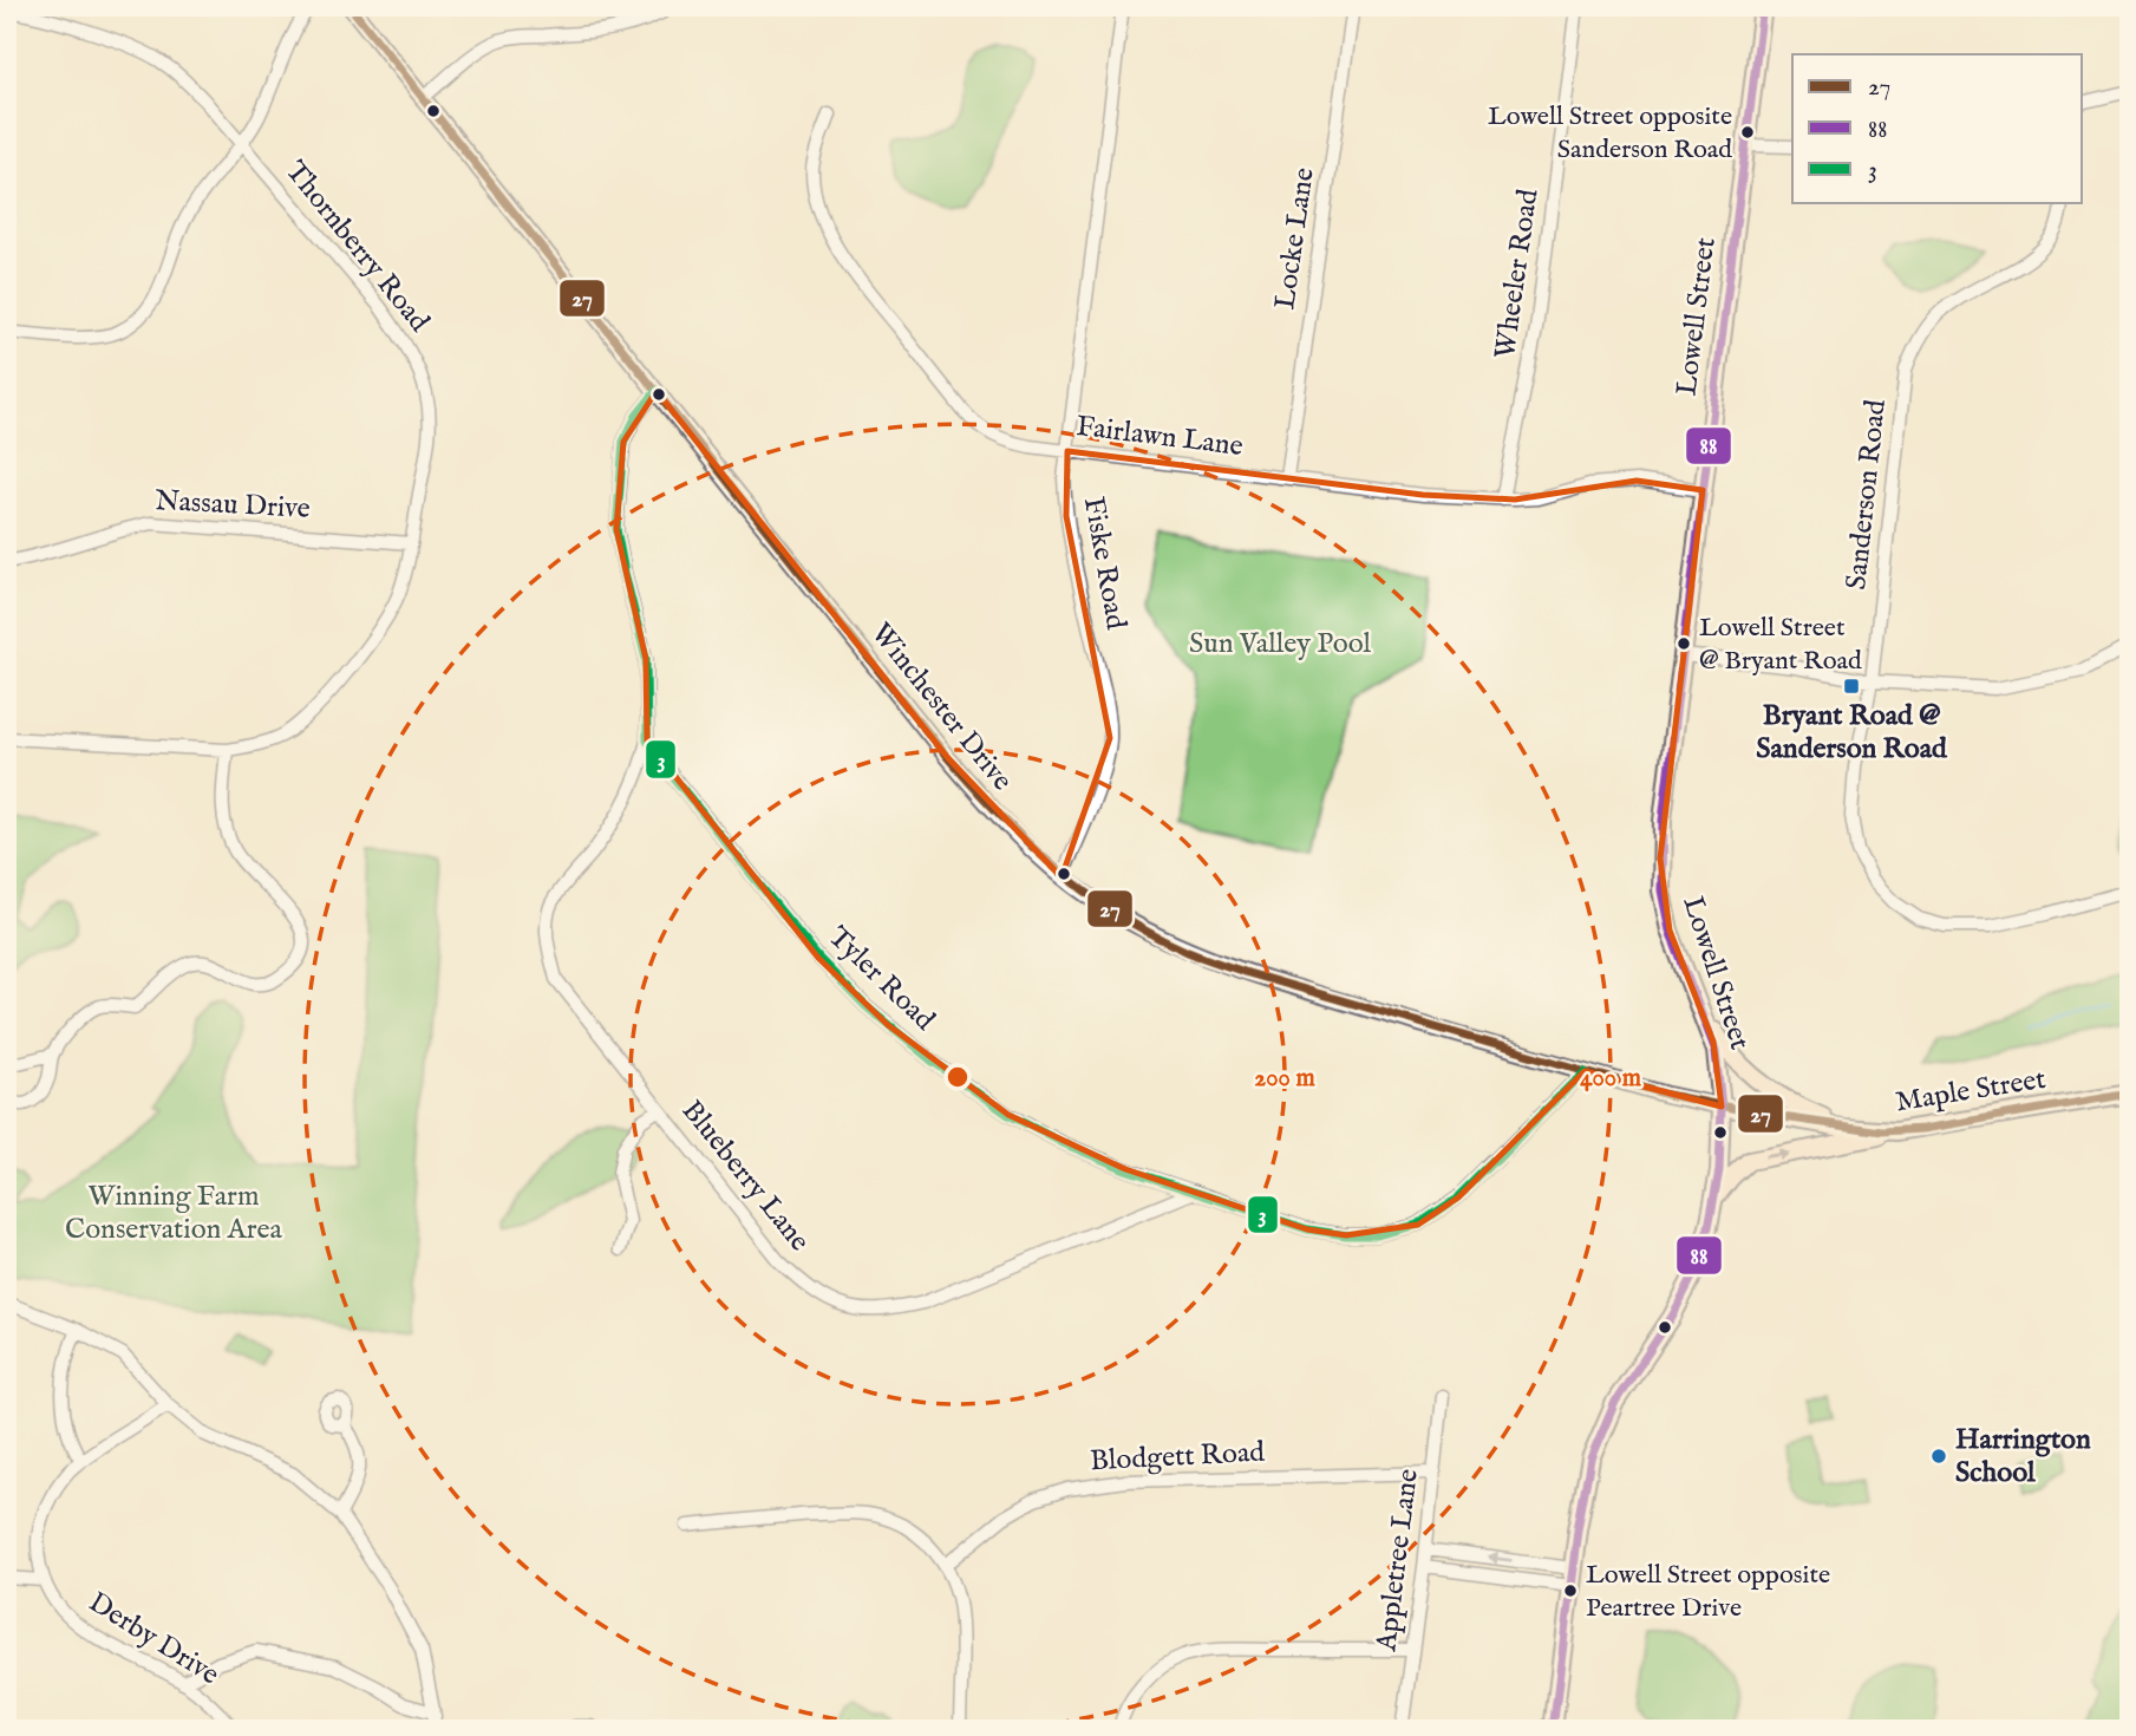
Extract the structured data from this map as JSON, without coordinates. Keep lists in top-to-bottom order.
{
  "streets": {
    "main road": ["Lowell Street", "Maple Street"],
    "street": [
      "Locke Lane",
      "Thornberry Road",
      "Wheeler Road",
      "Fairlawn Lane",
      "Sanderson Road",
      "Nassau Drive",
      "Fiske Road",
      "Winchester Drive",
      "Tyler Road",
      "Blueberry Lane",
      "Blodgett Road",
      "Appletree Lane",
      "Derby Drive"
    ]
  },
  "crossings": [
    ["Locke Lane", "Fairlawn Lane"],
    ["Thornberry Road", "Nassau Drive"],
    ["Wheeler Road", "Fairlawn Lane"],
    ["Lowell Street", "Fairlawn Lane"],
    ["Lowell Street", "Winchester Drive"],
    ["Lowell Street", "Maple Street"],
    ["Fairlawn Lane", "Fiske Road"],
    ["Fiske Road", "Winchester Drive"],
    ["Winchester Drive", "Tyler Road"],
    ["Winchester Drive", "Maple Street"],
    ["Tyler Road", "Blueberry Lane"],
    ["Blodgett Road", "Appletree Lane"]
  ],
  "parks": ["Sun Valley Pool", "Winning Farm Conservation Area"],
  "places": {
    "other": [
      "Lowell Street opposite Sanderson Road",
      "Lowell Street @ Bryant Road",
      "Harrington School",
      "Lowell Street opposite Peartree Drive"
    ],
    "transit": ["Bryant Road @ Sanderson Road"]
  },
  "lines": ["transit line 27", "transit line 88", "transit line 3"],
  "legend": ["27", "88", "3"],
  "rings": ["200 m", "400 m"]
}
